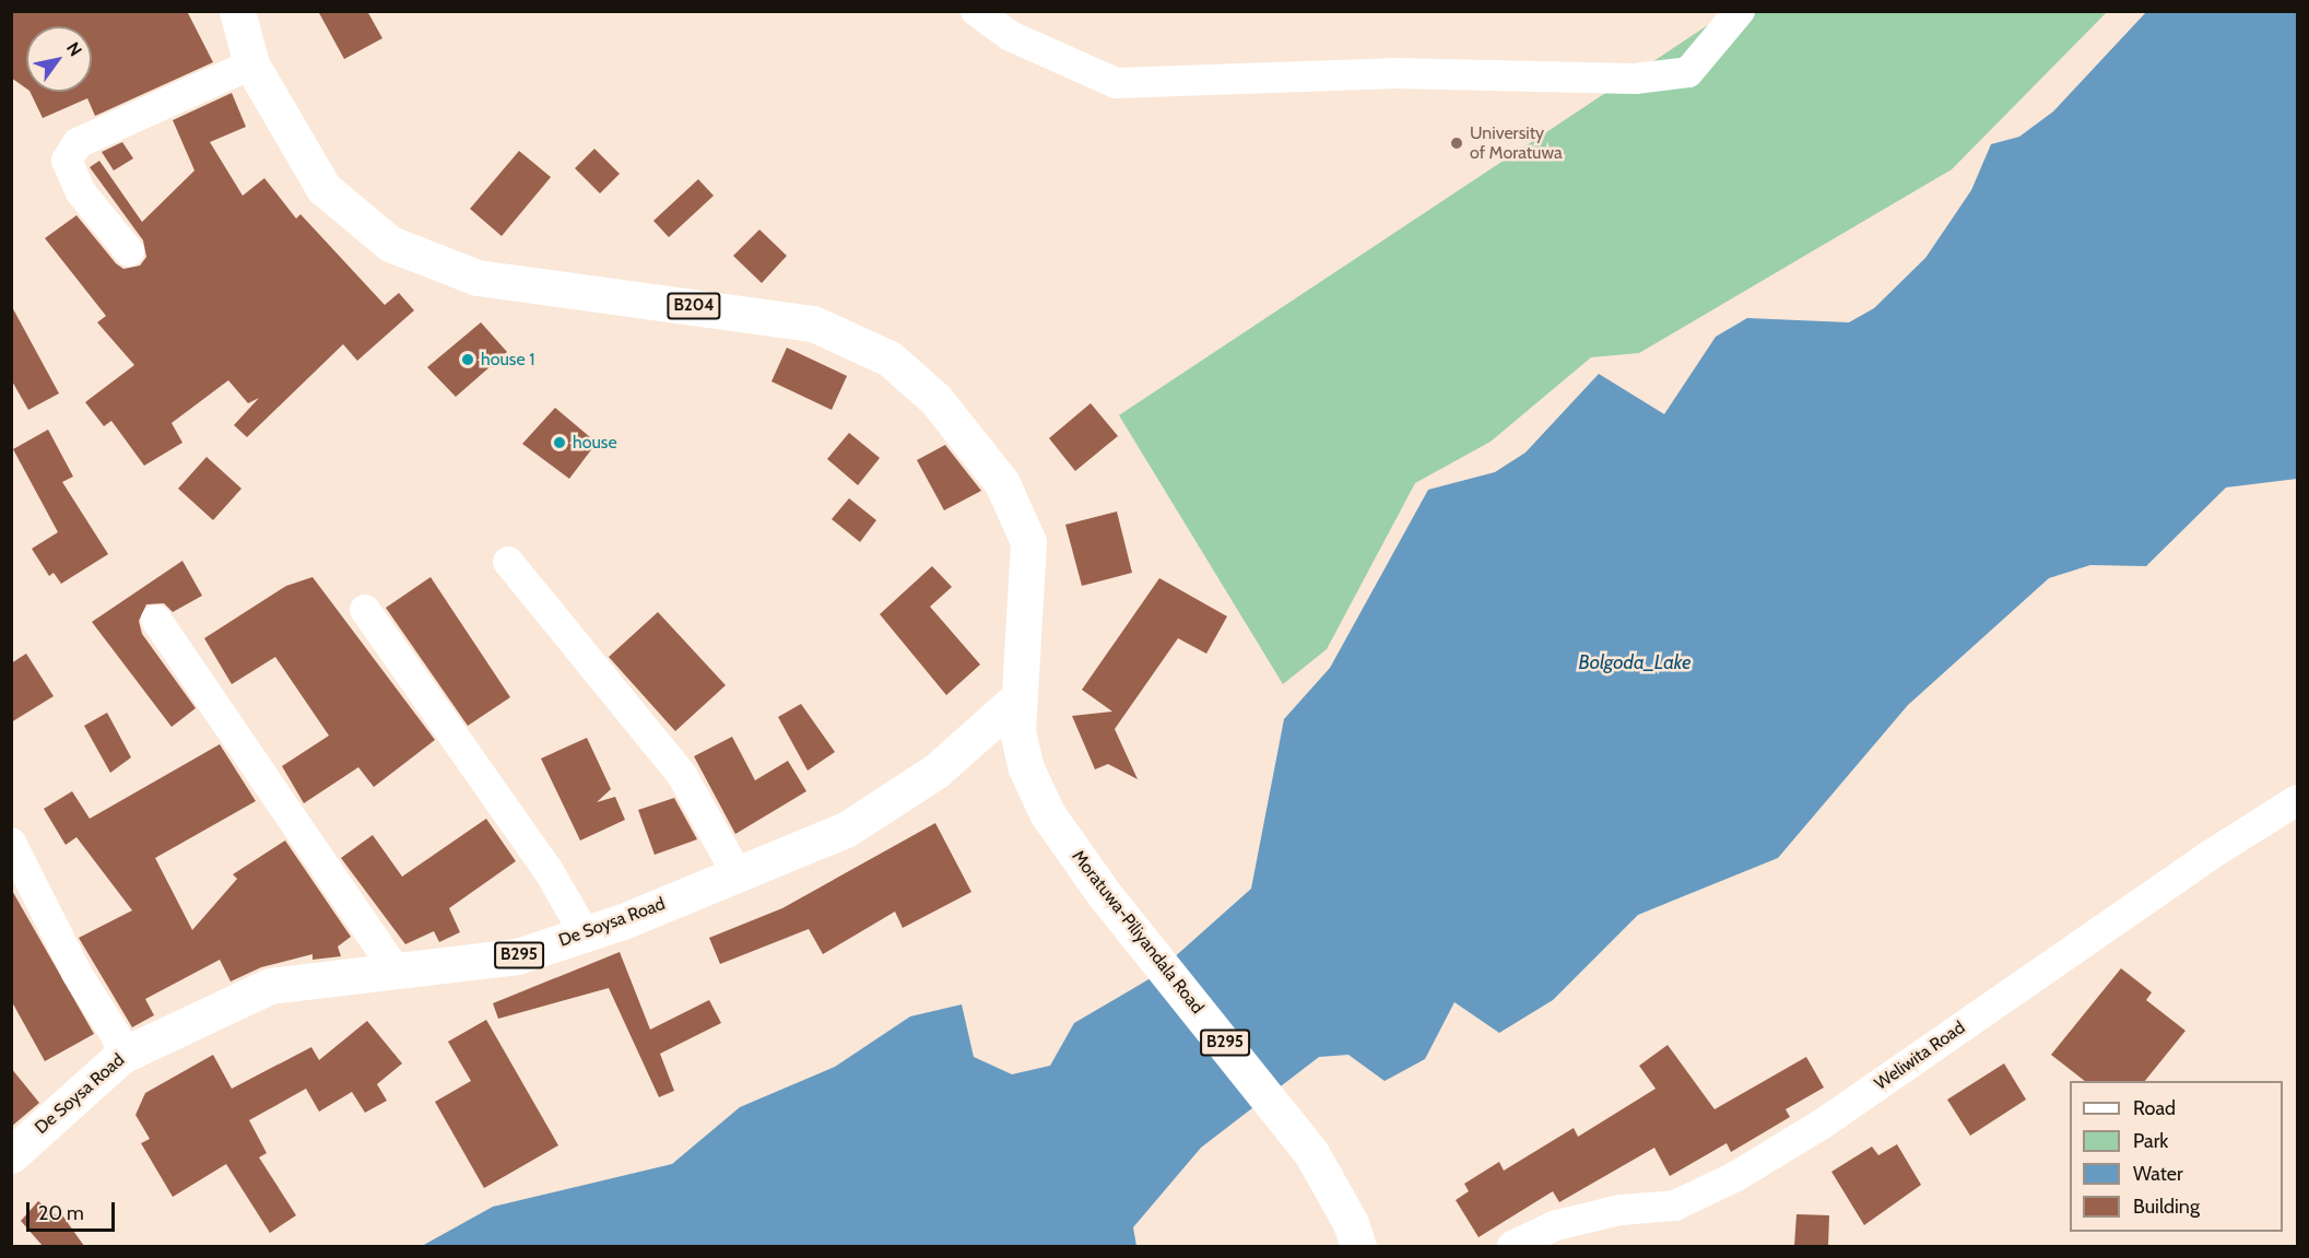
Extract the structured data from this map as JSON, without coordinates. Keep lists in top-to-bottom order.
{
  "streets": {
    "main road": [
      "B204",
      "De Soysa Road",
      "Moratuwa-Piliyandala Road",
      "B295"
    ],
    "street": ["Weliwita Road"]
  },
  "crossings": [
    ["B204", "De Soysa Road"],
    ["B204", "Moratuwa-Piliyandala Road"],
    ["De Soysa Road", "Moratuwa-Piliyandala Road"]
  ],
  "water": ["Bolgoda_Lake"],
  "places": ["University of Moratuwa", "house 1", "house"],
  "legend": [
    "Road",
    "Park",
    "Water",
    "Building"
  ],
  "scale_bar": "20 m",
  "north": "top right"
}
